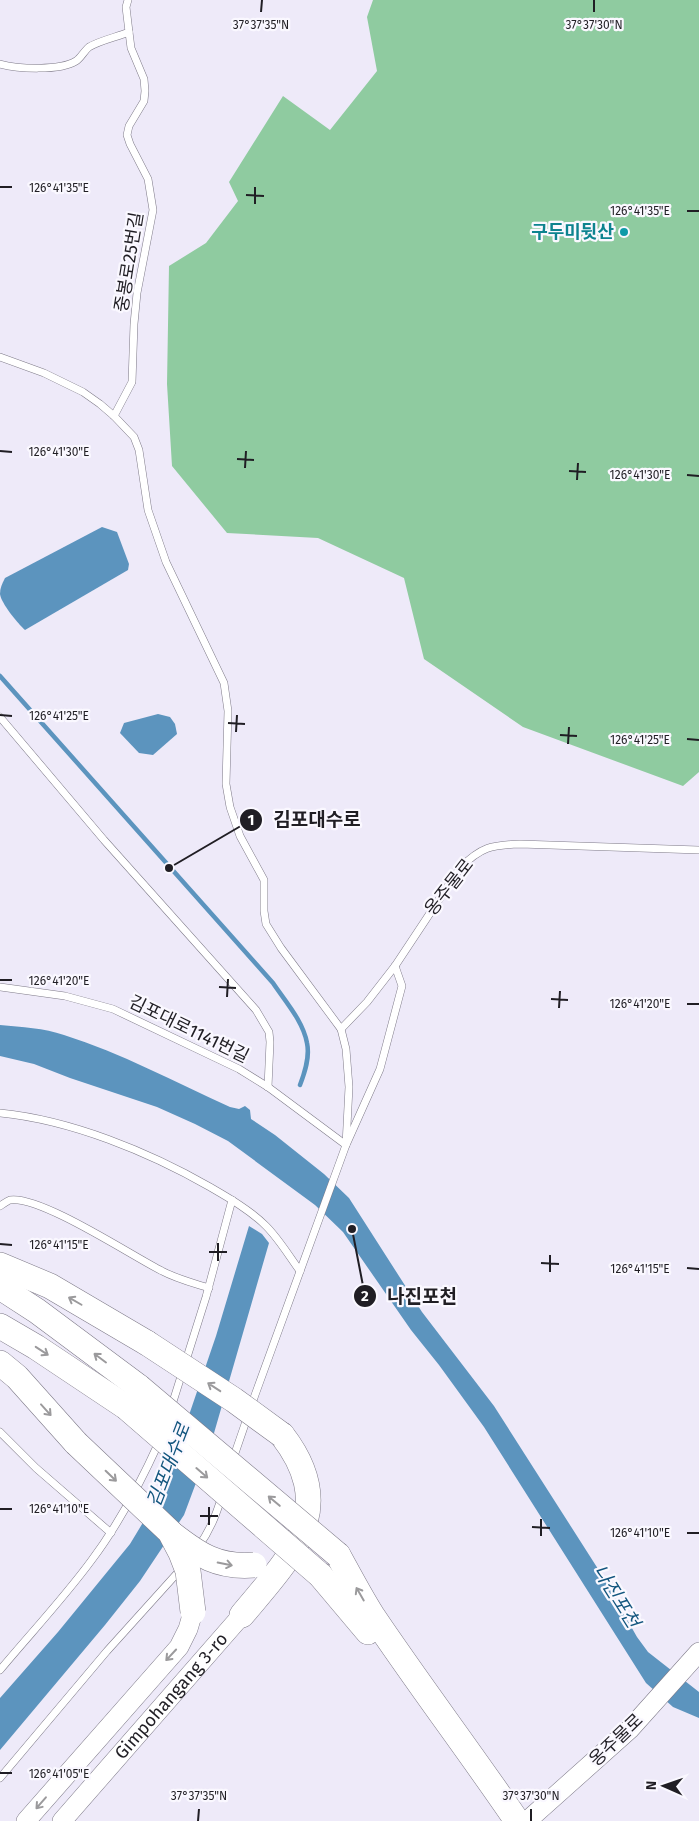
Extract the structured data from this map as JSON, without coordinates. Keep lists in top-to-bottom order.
{
  "streets": {
    "street": ["옹주물로", "Gimpohangang 3-ro"],
    "lane": ["중봉로25번길", "김포대로1141번길"]
  },
  "water": ["김포대수로", "나진포천"],
  "places": ["구두미뒷산", "김포대수로", "나진포천"],
  "north": "left",
  "coordinates": [
    "37°37'35\"N",
    "37°37'30\"N",
    "126°41'35\"E",
    "126°41'30\"E",
    "126°41'25\"E",
    "126°41'20\"E",
    "126°41'15\"E",
    "126°41'10\"E",
    "126°41'05\"E"
  ]
}
